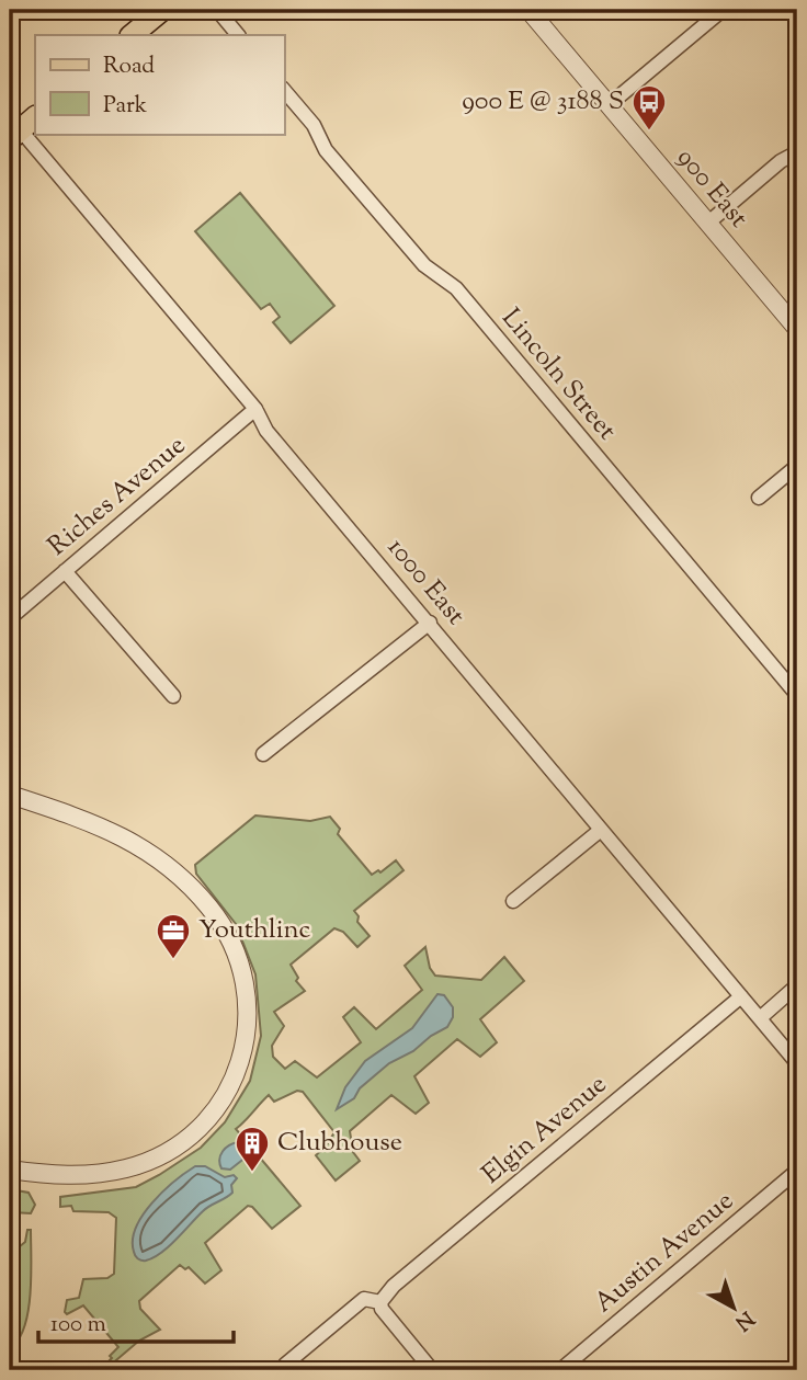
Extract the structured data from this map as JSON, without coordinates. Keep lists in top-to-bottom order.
{
  "streets": {
    "street": [
      "900 East",
      "Lincoln Street",
      "Riches Avenue",
      "1000 East",
      "Elgin Avenue",
      "Austin Avenue"
    ]
  },
  "crossings": [
    ["Riches Avenue", "1000 East"],
    ["1000 East", "Elgin Avenue"]
  ],
  "places": {
    "bus stop": ["900 E @ 3188 S"],
    "office": ["Youthlinc"],
    "building": ["Clubhouse"]
  },
  "legend": ["Road", "Park"],
  "scale_bar": "100 m",
  "north": "bottom right"
}
